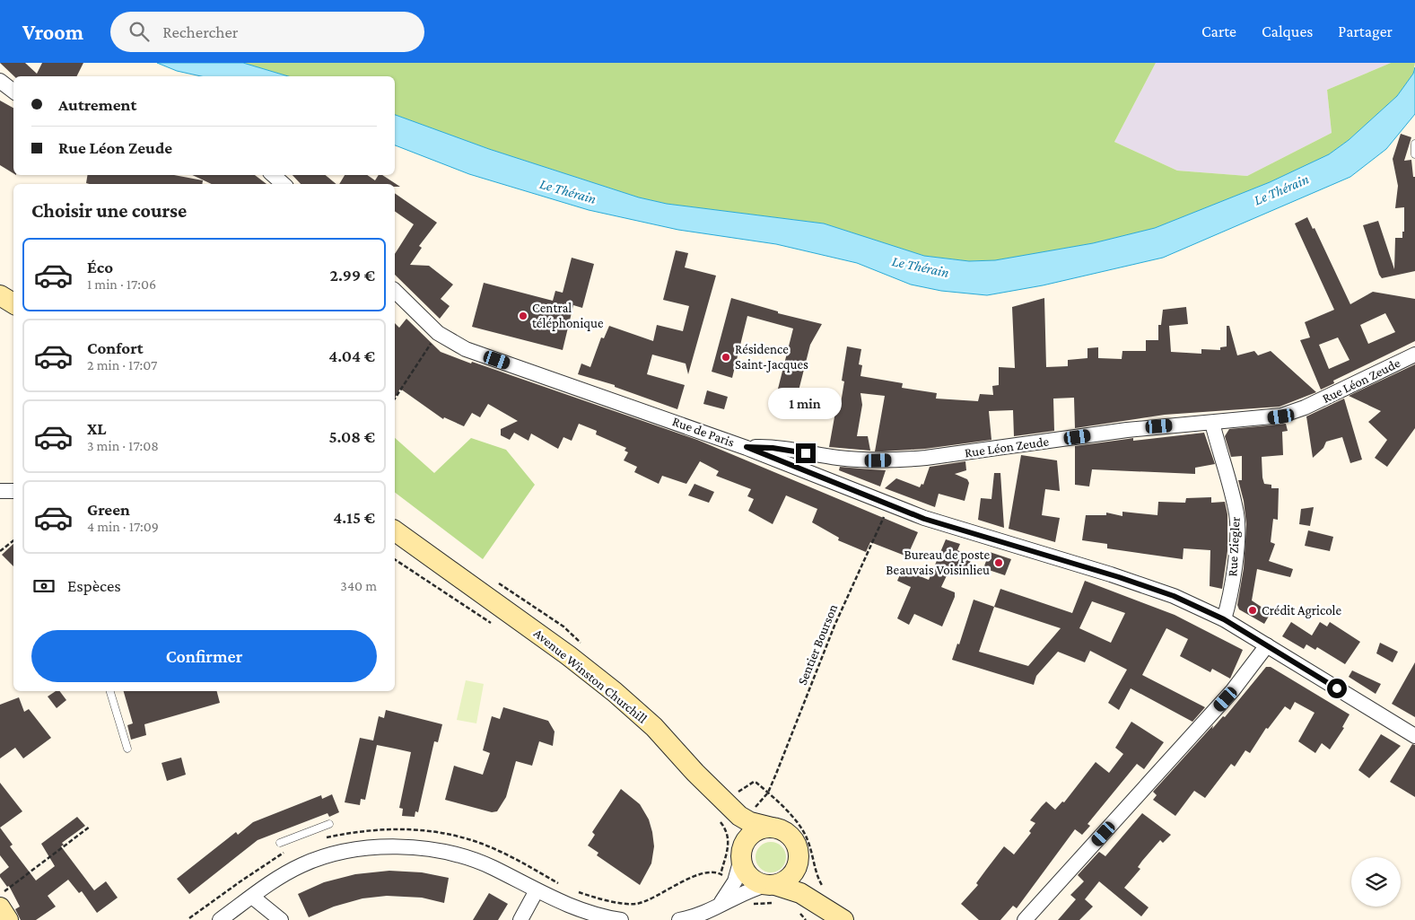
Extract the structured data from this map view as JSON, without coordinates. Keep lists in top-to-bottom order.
{
  "streets": {
    "main road": ["Avenue Winston Churchill"],
    "street": ["Rue Léon Zeude", "Rue de Paris", "Rue Ziegler"],
    "path": ["Sentier Bourson"]
  },
  "crossings": [
    ["Rue Léon Zeude", "Rue de Paris"],
    ["Rue Léon Zeude", "Rue Ziegler"],
    ["Rue de Paris", "Rue Ziegler"],
    ["Rue de Paris", "Sentier Bourson"]
  ],
  "water": ["Le Thérain"],
  "places": [
    "Central téléphonique",
    "Résidence Saint-Jacques",
    "Bureau de poste Beauvais Voisinlieu",
    "Crédit Agricole"
  ],
  "page": {
    "header": "Vroom",
    "search": "Rechercher",
    "nav": ["Carte", "Calques", "Partager"],
    "banner": ["Autrement", "Rue Léon Zeude"],
    "heading": "Choisir une course",
    "list": [
      {
        "name": "Éco",
        "note": "1 min · 17:06",
        "value": "2.99 €"
      },
      {
        "name": "Confort",
        "note": "2 min · 17:07",
        "value": "4.04 €"
      },
      {
        "name": "XL",
        "note": "3 min · 17:08",
        "value": "5.08 €"
      },
      {
        "name": "Green",
        "note": "4 min · 17:09",
        "value": "4.15 €"
      }
    ],
    "bubble": "1 min",
    "pay": ["Espèces", "340 m"],
    "buttons": "Confirmer"
  }
}
